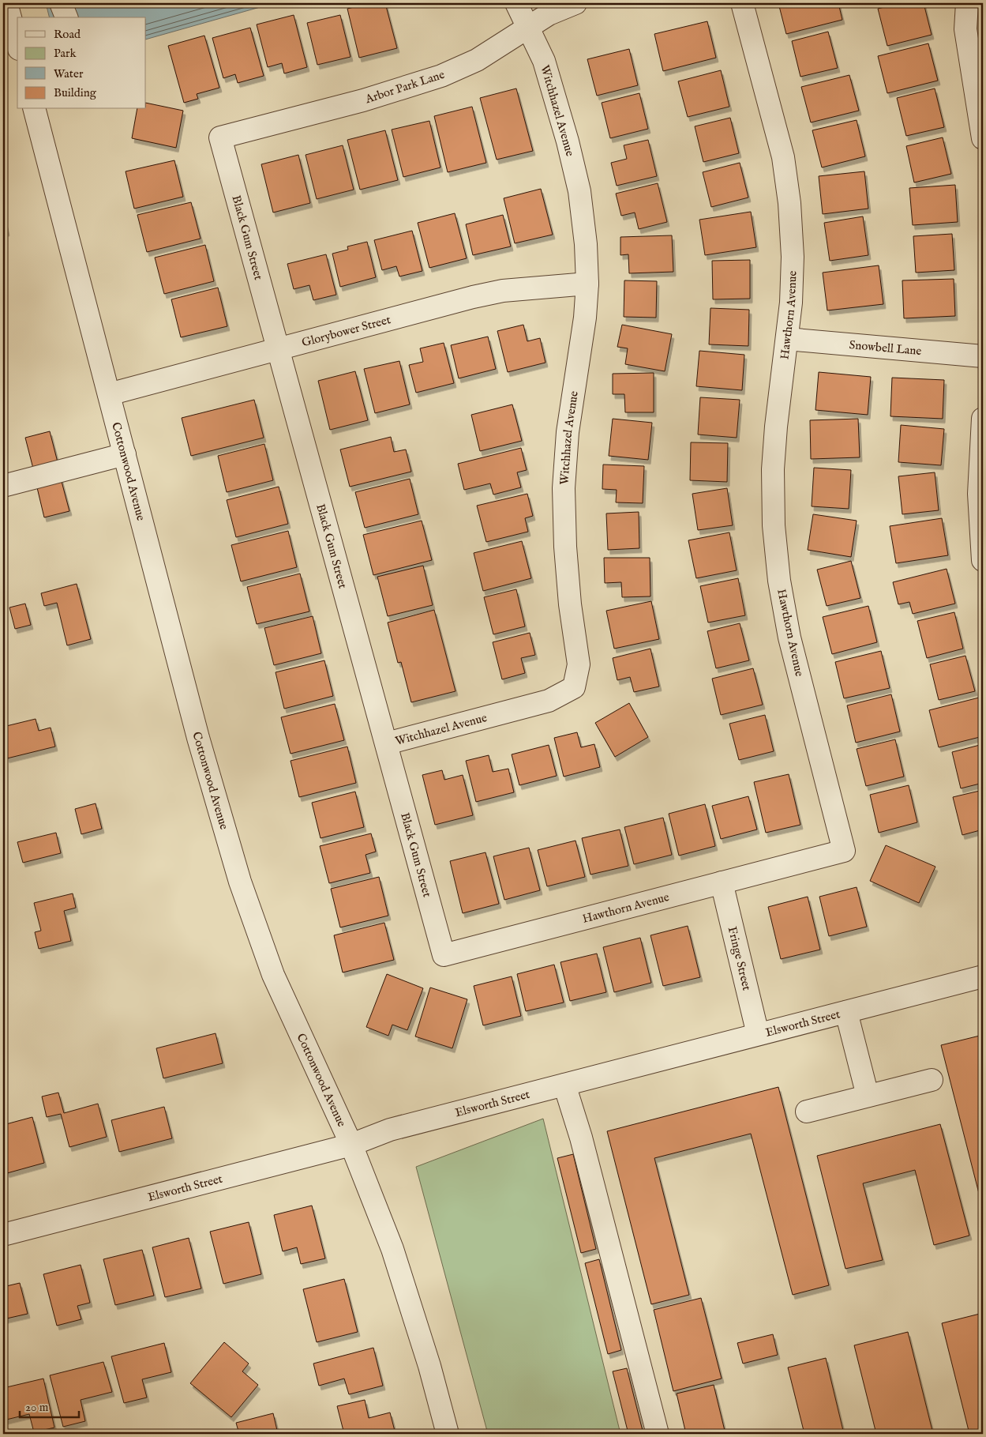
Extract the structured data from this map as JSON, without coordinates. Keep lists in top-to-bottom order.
{
  "streets": {
    "street": [
      "Arbor Park Lane",
      "Witchhazel Avenue",
      "Black Gum Street",
      "Hawthorn Avenue",
      "Glorybower Street",
      "Snowbell Lane",
      "Cottonwood Avenue",
      "Fringe Street",
      "Elsworth Street"
    ]
  },
  "crossings": [
    ["Arbor Park Lane", "Witchhazel Avenue"],
    ["Arbor Park Lane", "Black Gum Street"],
    ["Witchhazel Avenue", "Black Gum Street"],
    ["Witchhazel Avenue", "Glorybower Street"],
    ["Black Gum Street", "Hawthorn Avenue"],
    ["Black Gum Street", "Glorybower Street"],
    ["Hawthorn Avenue", "Snowbell Lane"],
    ["Hawthorn Avenue", "Fringe Street"],
    ["Glorybower Street", "Cottonwood Avenue"],
    ["Cottonwood Avenue", "Elsworth Street"],
    ["Fringe Street", "Elsworth Street"]
  ],
  "legend": [
    "Road",
    "Park",
    "Water",
    "Building"
  ],
  "scale_bar": "20 m"
}
